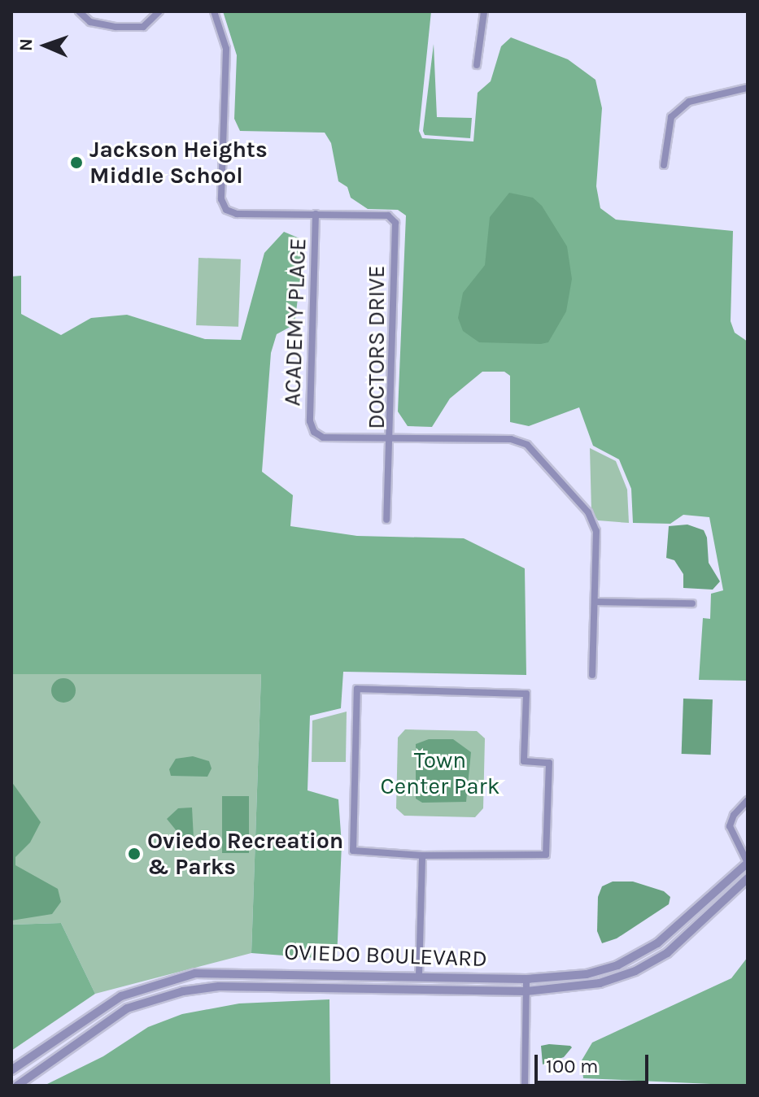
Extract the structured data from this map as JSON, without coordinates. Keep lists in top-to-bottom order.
{
  "streets": {
    "street": ["ACADEMY PLACE", "DOCTORS DRIVE", "OVIEDO BOULEVARD"]
  },
  "crossings": [
    ["ACADEMY PLACE", "DOCTORS DRIVE"]
  ],
  "parks": ["Town Center Park"],
  "places": ["Jackson Heights Middle School", "Oviedo Recreation & Parks"],
  "scale_bar": "100 m",
  "north": "left"
}
